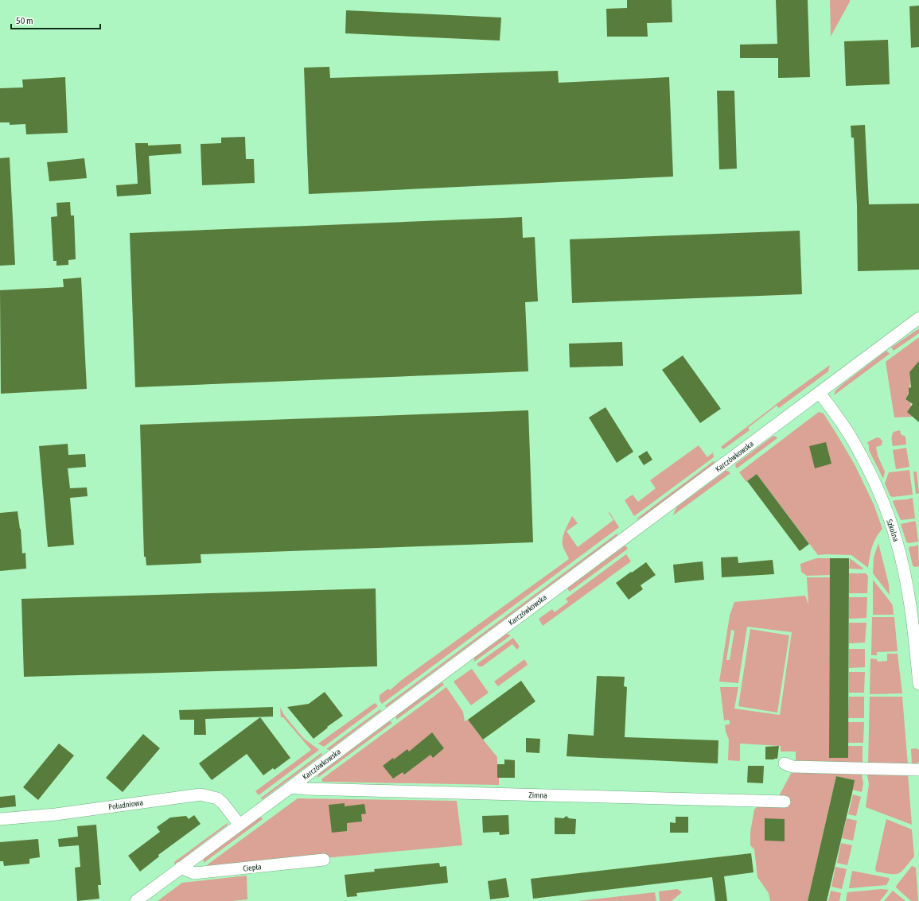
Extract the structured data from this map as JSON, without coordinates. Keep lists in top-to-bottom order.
{
  "streets": {
    "street": [
      "Karczówkowska",
      "Szkolna",
      "Zimna",
      "Południowa",
      "Ciepła"
    ]
  },
  "crossings": [
    ["Karczówkowska", "Szkolna"],
    ["Karczówkowska", "Zimna"],
    ["Karczówkowska", "Południowa"],
    ["Karczówkowska", "Ciepła"]
  ],
  "scale_bar": "50 m"
}
